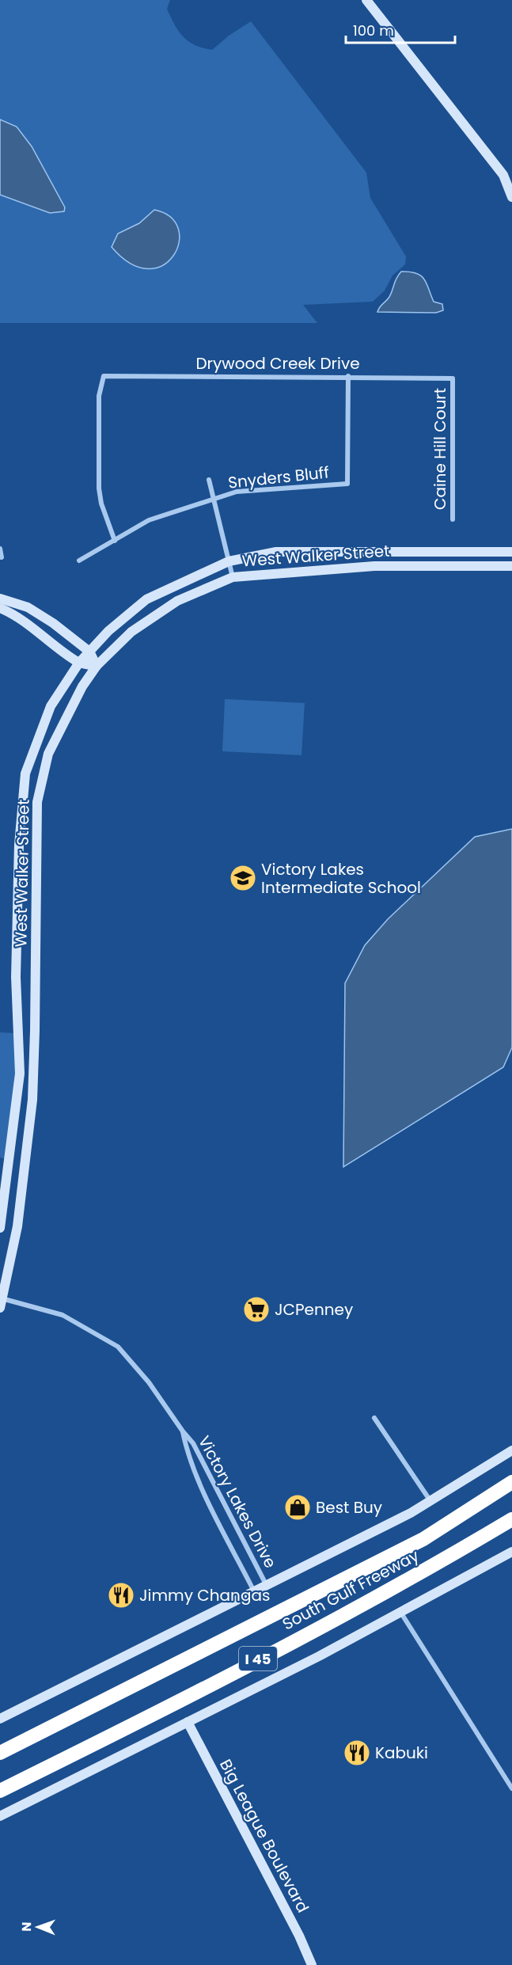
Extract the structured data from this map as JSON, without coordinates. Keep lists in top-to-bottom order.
{
  "streets": {
    "highway": ["South Gulf Freeway", "I 45"],
    "street": [
      "Drywood Creek Drive",
      "Caine Hill Court",
      "Snyders Bluff",
      "West Walker Street",
      "Victory Lakes Drive",
      "Big League Boulevard"
    ]
  },
  "crossings": [
    ["Drywood Creek Drive", "Caine Hill Court"],
    ["Drywood Creek Drive", "Snyders Bluff"],
    ["West Walker Street", "Victory Lakes Drive"]
  ],
  "places": {
    "school or university": ["Victory Lakes Intermediate School"],
    "supermarket": ["JCPenney"],
    "shop": ["Best Buy"],
    "restaurant": ["Jimmy Changas", "Kabuki"]
  },
  "scale_bar": "100 m",
  "north": "left"
}
